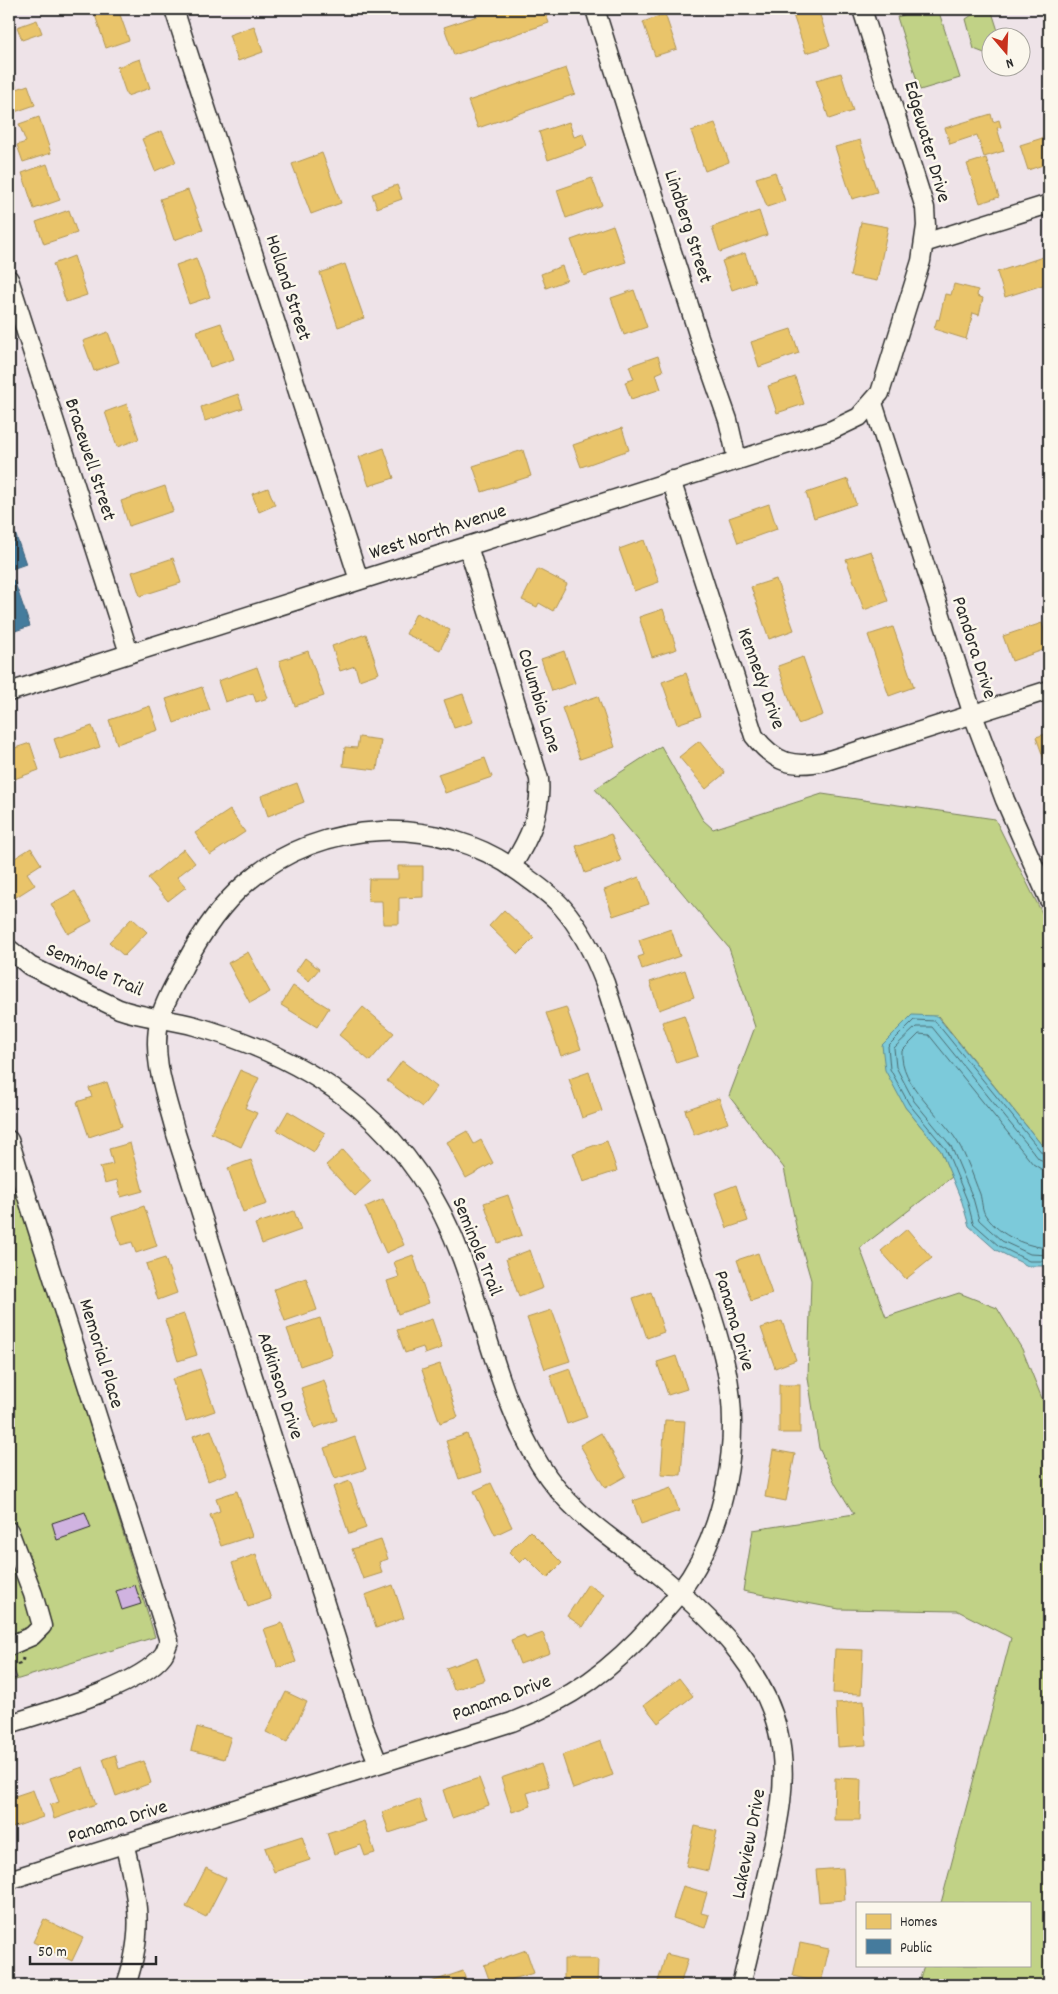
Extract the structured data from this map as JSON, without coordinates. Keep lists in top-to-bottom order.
{
  "streets": {
    "street": [
      "Edgewater Drive",
      "Lindberg Street",
      "Holland Street",
      "Bracewell Street",
      "West North Avenue",
      "Pandora Drive",
      "Kennedy Drive",
      "Columbia Lane",
      "Seminole Trail",
      "Panama Drive",
      "Memorial Place",
      "Adkinson Drive",
      "Lakeview Drive"
    ]
  },
  "crossings": [
    ["Edgewater Drive", "West North Avenue"],
    ["Edgewater Drive", "Pandora Drive"],
    ["Lindberg Street", "West North Avenue"],
    ["Holland Street", "West North Avenue"],
    ["Bracewell Street", "West North Avenue"],
    ["West North Avenue", "Pandora Drive"],
    ["West North Avenue", "Kennedy Drive"],
    ["West North Avenue", "Columbia Lane"],
    ["Pandora Drive", "Kennedy Drive"],
    ["Columbia Lane", "Panama Drive"],
    ["Seminole Trail", "Panama Drive"],
    ["Seminole Trail", "Adkinson Drive"],
    ["Seminole Trail", "Lakeview Drive"],
    ["Panama Drive", "Adkinson Drive"],
    ["Panama Drive", "Lakeview Drive"]
  ],
  "legend": ["Homes", "Public"],
  "scale_bar": "50 m",
  "north": "bottom"
}
